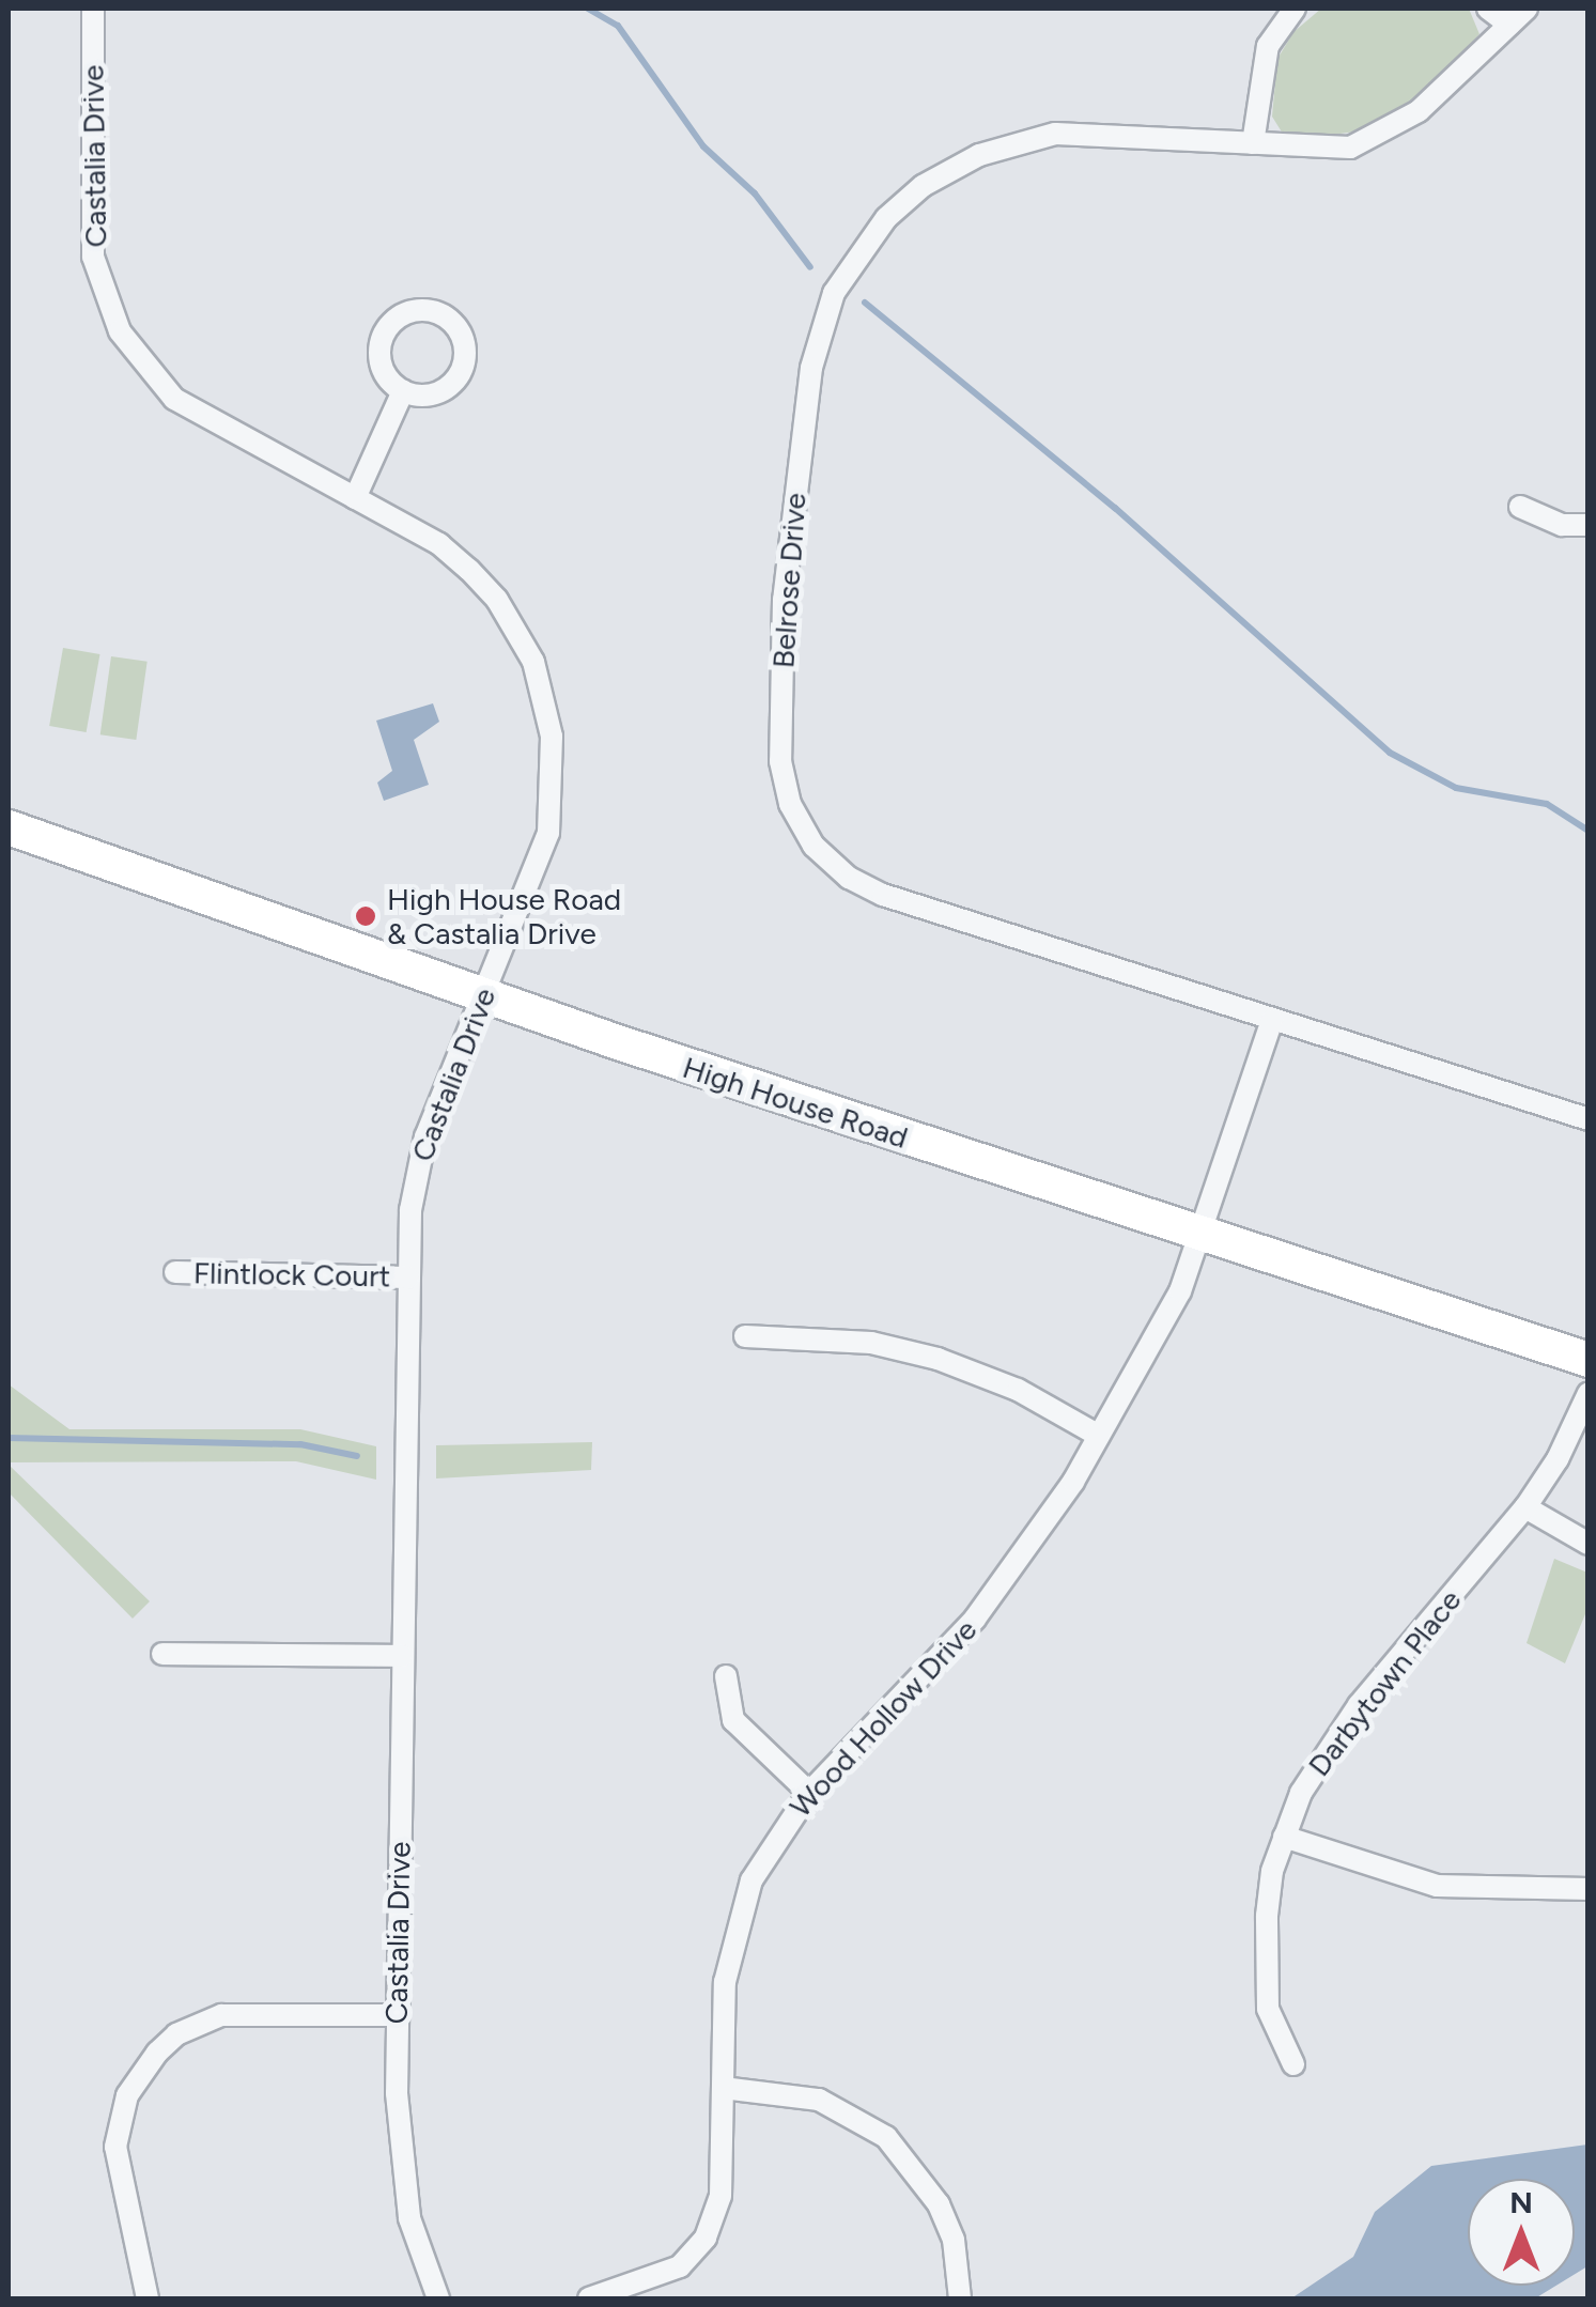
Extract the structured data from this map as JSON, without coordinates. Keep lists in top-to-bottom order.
{
  "streets": {
    "main road": ["High House Road"],
    "street": [
      "Castalia Drive",
      "Belrose Drive",
      "Flintlock Court",
      "Darbytown Place",
      "Wood Hollow Drive"
    ]
  },
  "crossings": [
    ["Castalia Drive", "High House Road"],
    ["Castalia Drive", "Flintlock Court"],
    ["Belrose Drive", "Wood Hollow Drive"],
    ["High House Road", "Wood Hollow Drive"]
  ],
  "places": ["High House Road & Castalia Drive"],
  "north": "top"
}
